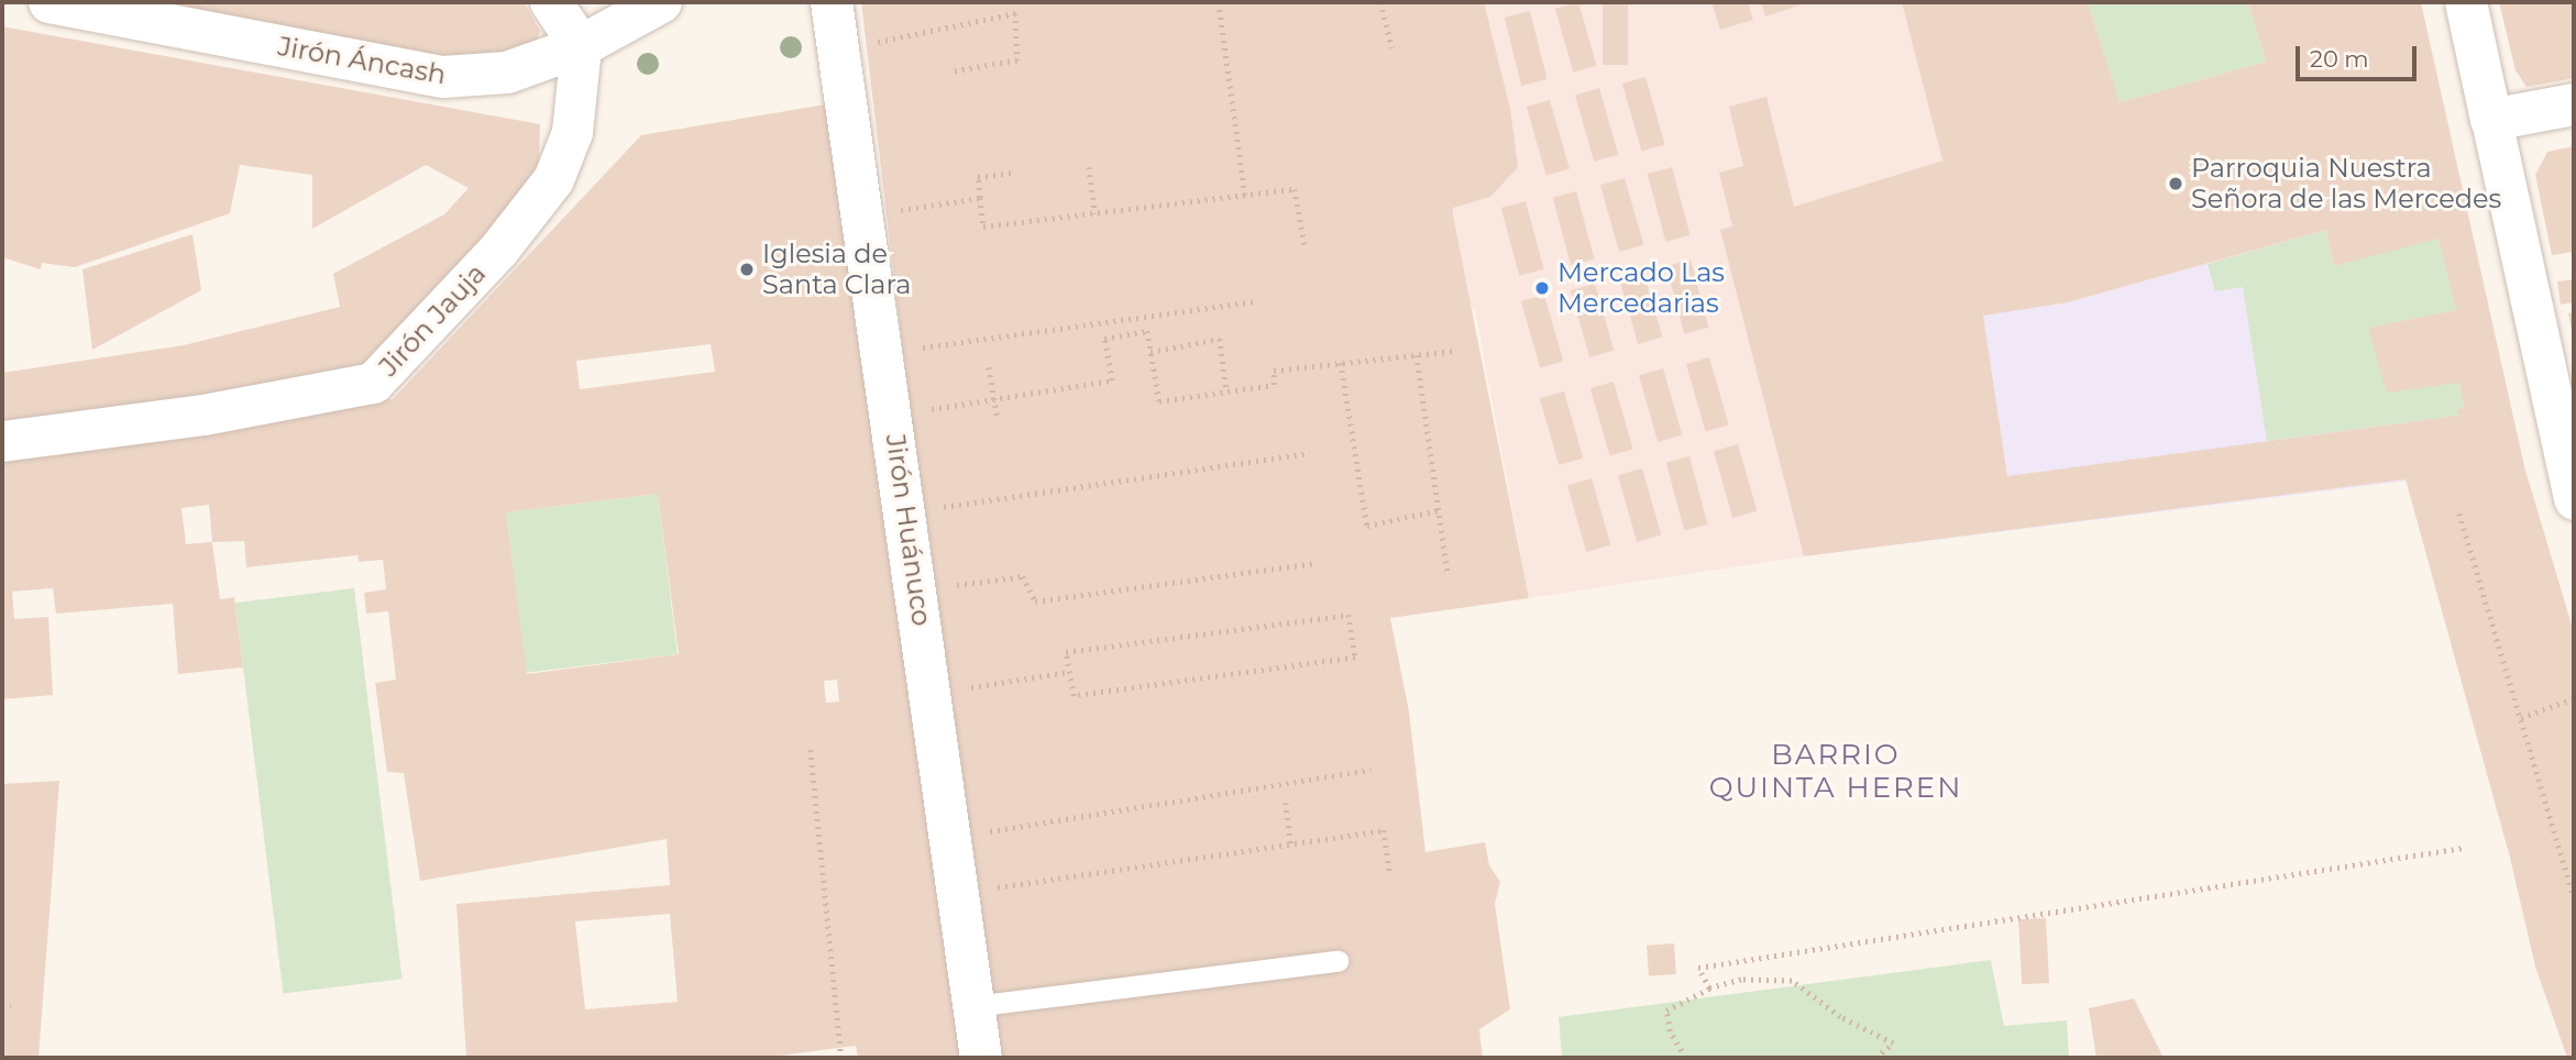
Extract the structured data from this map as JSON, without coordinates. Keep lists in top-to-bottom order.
{
  "streets": {
    "street": ["Jirón Áncash", "Jirón Jauja", "Jirón Huánuco"]
  },
  "crossings": [
    ["Jirón Áncash", "Jirón Jauja"]
  ],
  "districts": ["BARRIO QUINTA HEREN"],
  "places": ["Parroquia Nuestra Señora de las Mercedes", "Iglesia de Santa Clara", "Mercado Las Mercedarias"],
  "scale_bar": "20 m"
}
